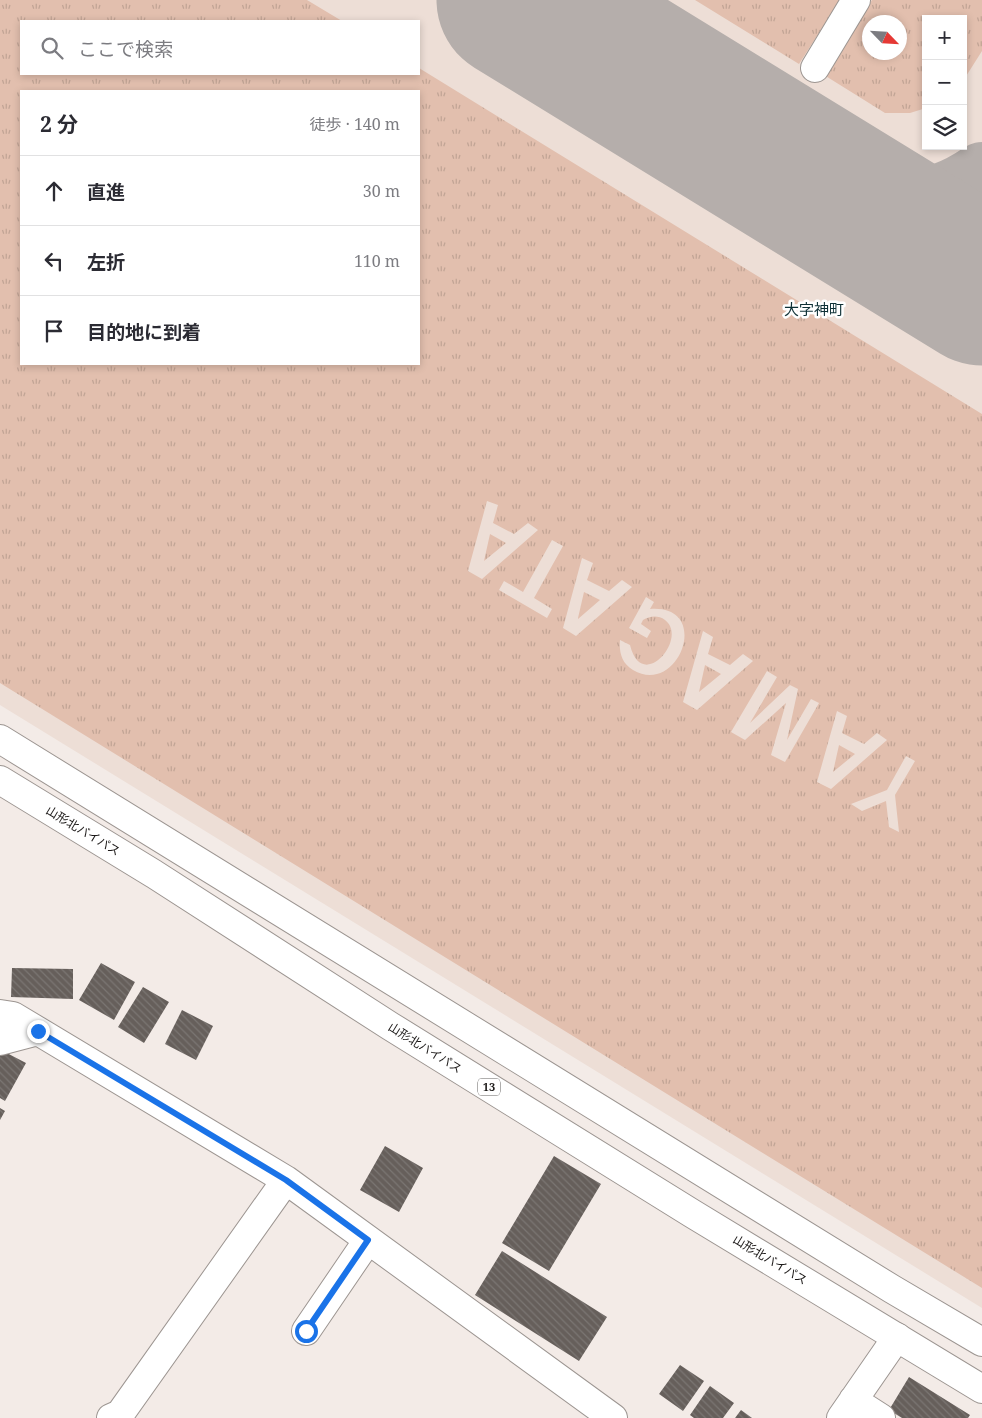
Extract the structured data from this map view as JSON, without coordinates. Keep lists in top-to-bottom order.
{
  "streets": {
    "main road": ["山形北バイパス", "13"]
  },
  "districts": ["大字神町"],
  "north": "bottom right",
  "page": {
    "map_buttons": ["+", "−"],
    "search": "ここで検索",
    "heading": ["2 分", "徒歩 · 140 m"],
    "list": [
      ["直進", "30 m"],
      ["左折", "110 m"],
      "目的地に到着"
    ]
  }
}
